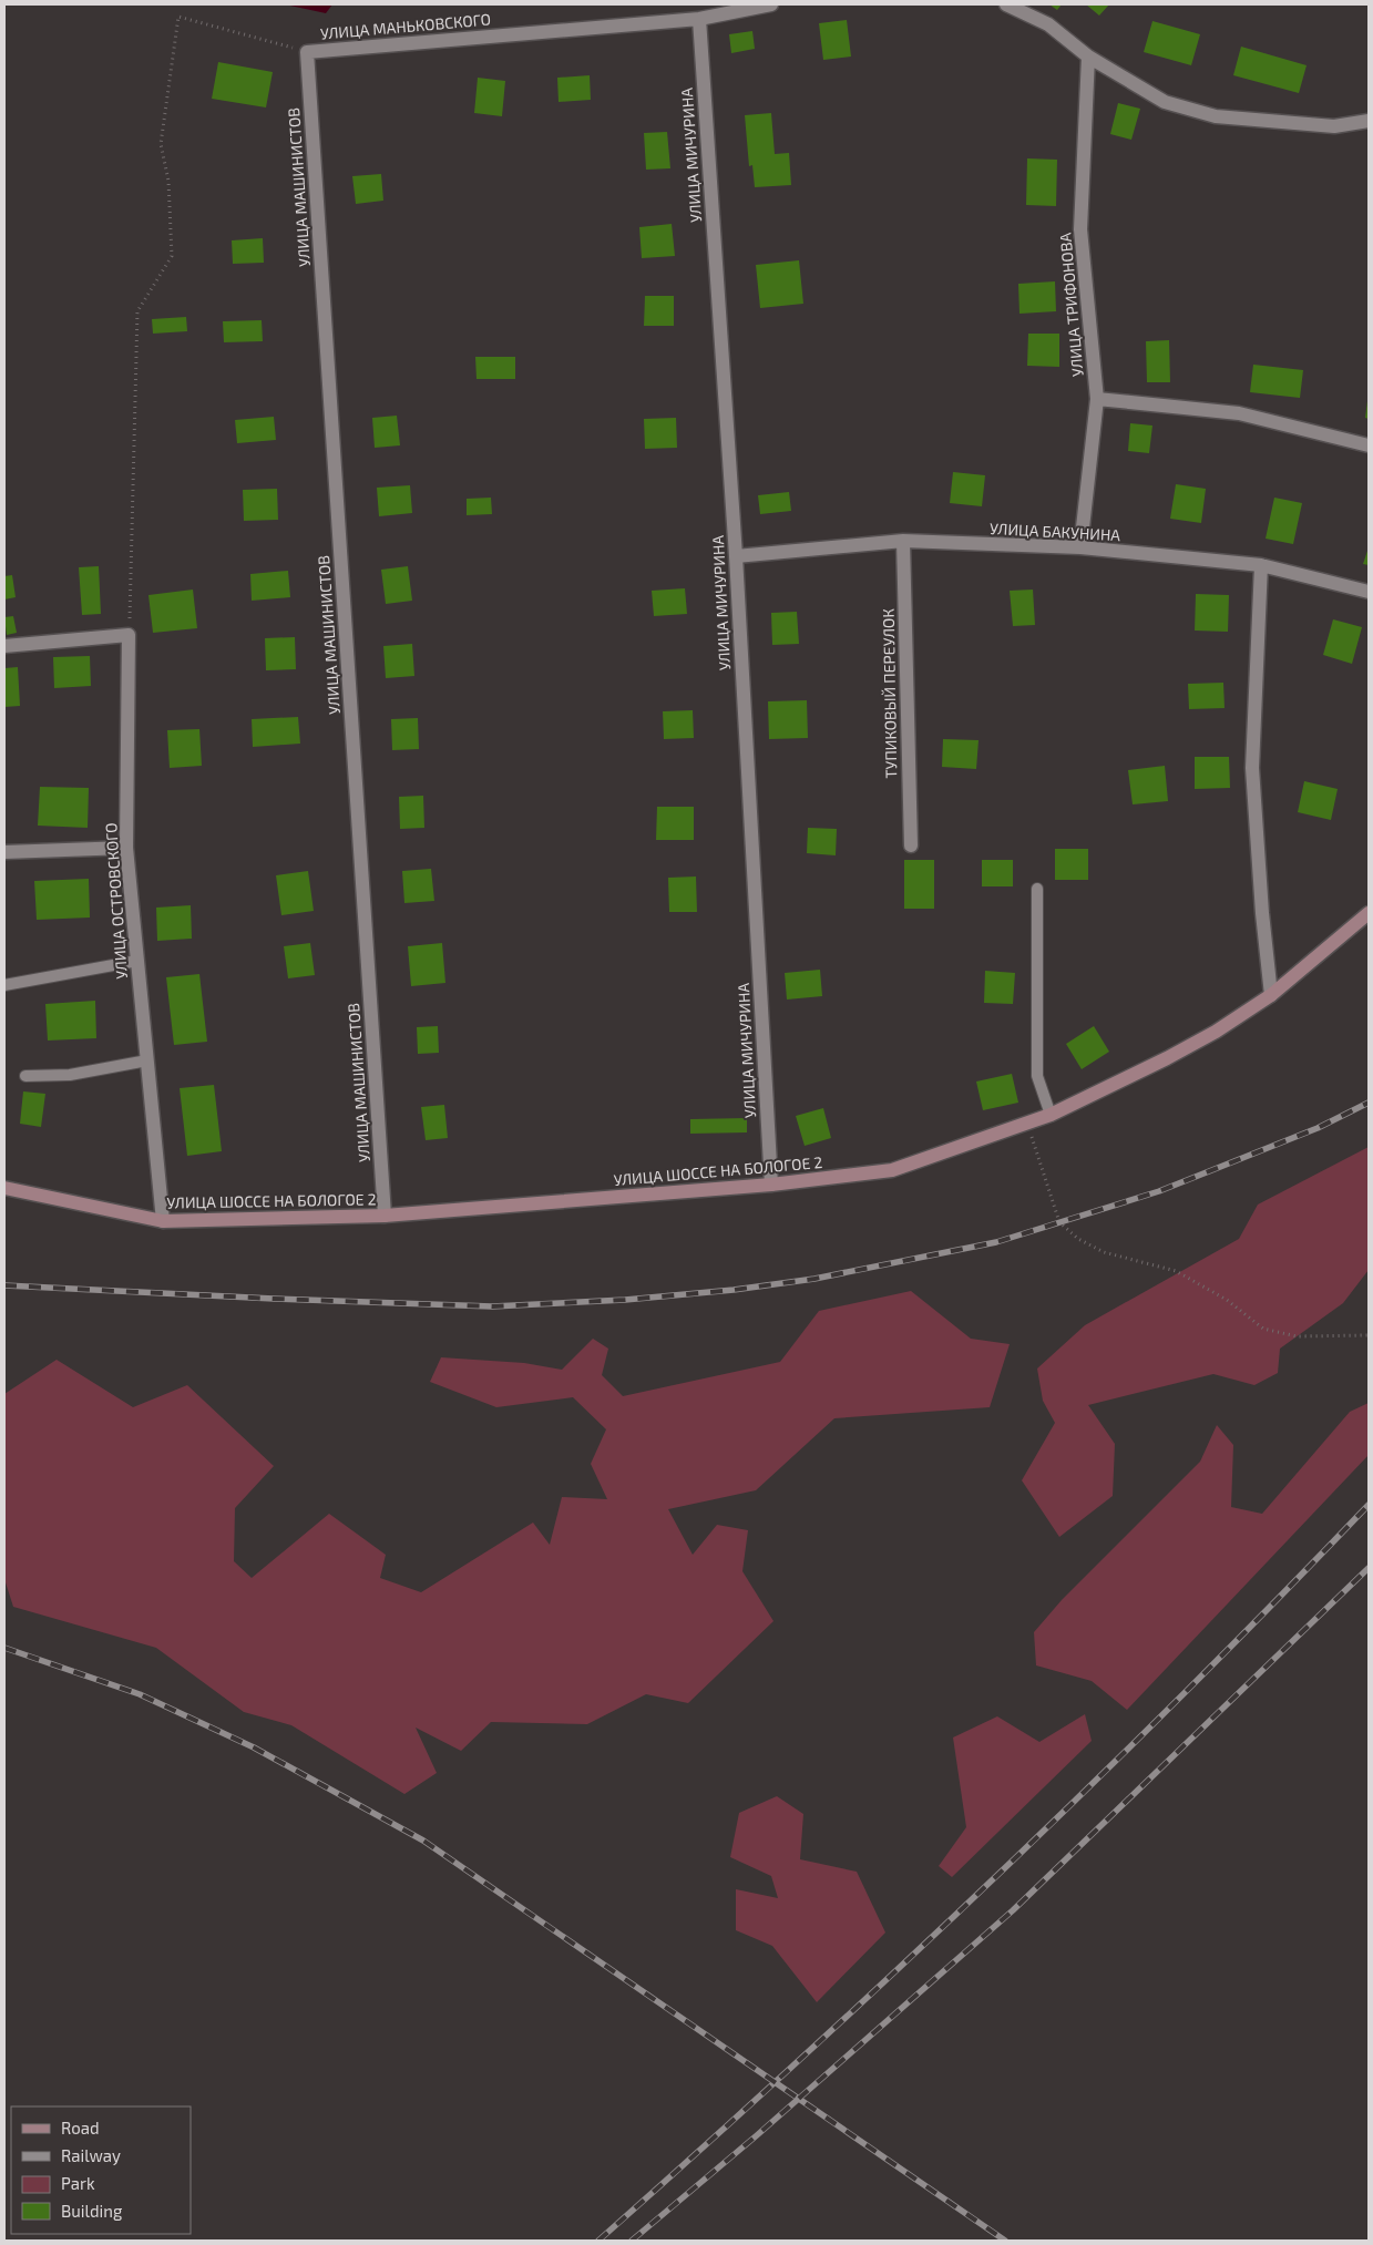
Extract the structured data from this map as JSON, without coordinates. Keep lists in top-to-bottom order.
{
  "streets": {
    "street": [
      "УЛИЦА МАНЬКОВСКОГО",
      "УЛИЦА МИЧУРИНА",
      "УЛИЦА МАШИНИСТОВ",
      "УЛИЦА ТРИФОНОВА",
      "УЛИЦА БАКУНИНА",
      "ТУПИКОВЫЙ ПЕРЕУЛОК",
      "УЛИЦА ОСТРОВСКОГО",
      "УЛИЦА ШОССЕ НА БОЛОГОЕ 2"
    ]
  },
  "crossings": [
    ["УЛИЦА МАНЬКОВСКОГО", "УЛИЦА МИЧУРИНА"],
    ["УЛИЦА МАНЬКОВСКОГО", "УЛИЦА МАШИНИСТОВ"],
    ["УЛИЦА МИЧУРИНА", "УЛИЦА БАКУНИНА"],
    ["УЛИЦА МИЧУРИНА", "УЛИЦА ШОССЕ НА БОЛОГОЕ 2"],
    ["УЛИЦА МАШИНИСТОВ", "УЛИЦА ШОССЕ НА БОЛОГОЕ 2"],
    ["УЛИЦА ТРИФОНОВА", "УЛИЦА БАКУНИНА"],
    ["УЛИЦА БАКУНИНА", "ТУПИКОВЫЙ ПЕРЕУЛОК"],
    ["УЛИЦА ОСТРОВСКОГО", "УЛИЦА ШОССЕ НА БОЛОГОЕ 2"]
  ],
  "legend": [
    "Road",
    "Railway",
    "Park",
    "Building"
  ]
}
